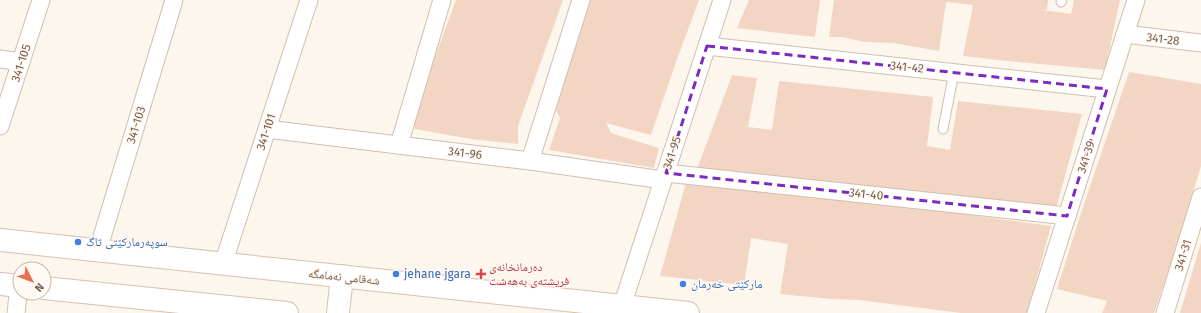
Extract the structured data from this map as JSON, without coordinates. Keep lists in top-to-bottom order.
{
  "streets": {
    "main road": ["شەقامی نەمامگە"],
    "street": [
      "341-28",
      "341-105",
      "341-42",
      "341-103",
      "341-101",
      "341-96",
      "341-95",
      "341-39",
      "341-40",
      "341-31"
    ]
  },
  "crossings": [
    ["341-28", "341-39"],
    ["341-42", "341-95"],
    ["341-42", "341-39"],
    ["341-103", "شەقامی نەمامگە"],
    ["341-101", "341-96"],
    ["341-101", "شەقامی نەمامگە"],
    ["341-96", "341-95"],
    ["341-96", "341-40"],
    ["341-95", "341-40"],
    ["341-95", "شەقامی نەمامگە"],
    ["341-39", "341-40"]
  ],
  "places": {
    "other": ["سوپەرمارکێتی تاگ", "jehane jgara", "مارکێتی خەرمان"],
    "health": ["دەرمانخانەی فریشتەی بەهەشت"]
  },
  "north": "bottom right"
}
